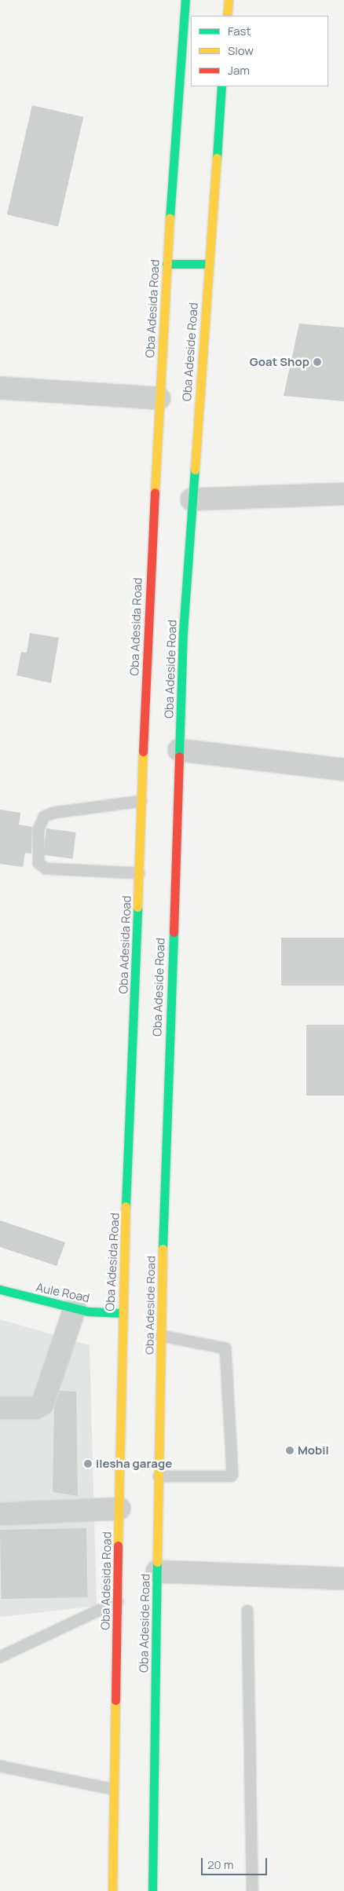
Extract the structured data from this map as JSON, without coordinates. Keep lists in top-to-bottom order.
{
  "streets": {
    "main road": ["Oba Adesida Road", "Oba Adeside Road", "Aule Road"]
  },
  "crossings": [
    ["Oba Adesida Road", "Aule Road"]
  ],
  "places": ["Goat Shop", "Mobil", "ilesha garage"],
  "legend": ["Fast", "Slow", "Jam"],
  "scale_bar": "20 m"
}
